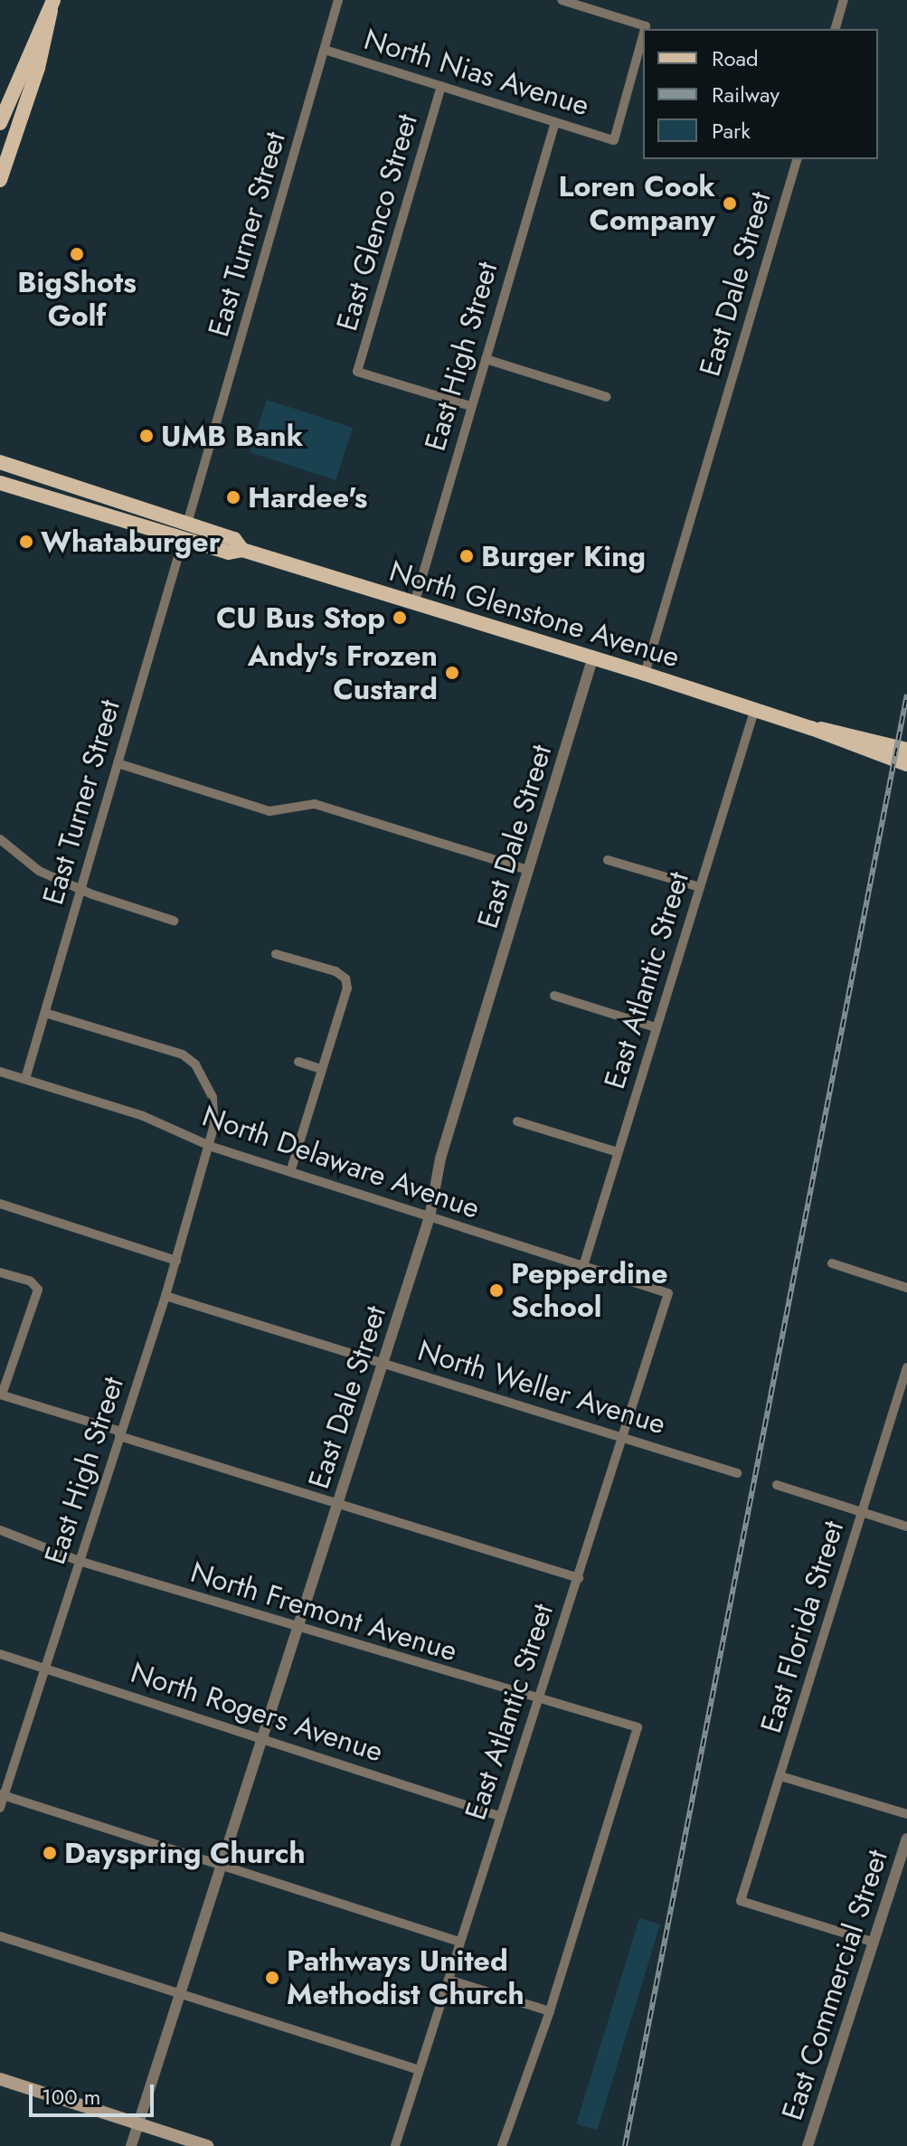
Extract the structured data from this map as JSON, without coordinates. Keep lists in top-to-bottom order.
{
  "streets": {
    "main road": ["North Glenstone Avenue"],
    "street": [
      "North Nias Avenue",
      "East Glenco Street",
      "East Turner Street",
      "East Dale Street",
      "East High Street",
      "East Atlantic Street",
      "North Delaware Avenue",
      "North Weller Avenue",
      "North Fremont Avenue",
      "East Florida Street",
      "North Rogers Avenue",
      "East Commercial Street"
    ]
  },
  "crossings": [
    ["North Nias Avenue", "East Glenco Street"],
    ["North Nias Avenue", "East Turner Street"],
    ["North Nias Avenue", "East High Street"],
    ["East Glenco Street", "East High Street"],
    ["East Turner Street", "East High Street"],
    ["East Turner Street", "North Glenstone Avenue"],
    ["East Turner Street", "North Delaware Avenue"],
    ["East Dale Street", "North Glenstone Avenue"],
    ["East Dale Street", "North Delaware Avenue"],
    ["East Dale Street", "North Weller Avenue"],
    ["East Dale Street", "North Fremont Avenue"],
    ["East Dale Street", "North Rogers Avenue"],
    ["East High Street", "North Glenstone Avenue"],
    ["East High Street", "North Delaware Avenue"],
    ["East High Street", "North Weller Avenue"],
    ["East High Street", "North Fremont Avenue"],
    ["East High Street", "North Rogers Avenue"],
    ["North Glenstone Avenue", "East Atlantic Street"],
    ["East Atlantic Street", "North Delaware Avenue"],
    ["East Atlantic Street", "North Weller Avenue"],
    ["East Atlantic Street", "North Fremont Avenue"],
    ["East Atlantic Street", "North Rogers Avenue"],
    ["East Florida Street", "East Commercial Street"]
  ],
  "places": [
    "Loren Cook Company",
    "BigShots Golf",
    "UMB Bank",
    "Hardee's",
    "Whataburger",
    "Burger King",
    "CU Bus Stop",
    "Andy's Frozen Custard",
    "Pepperdine School",
    "Dayspring Church",
    "Pathways United Methodist Church"
  ],
  "legend": ["Road", "Railway", "Park"],
  "scale_bar": "100 m"
}
